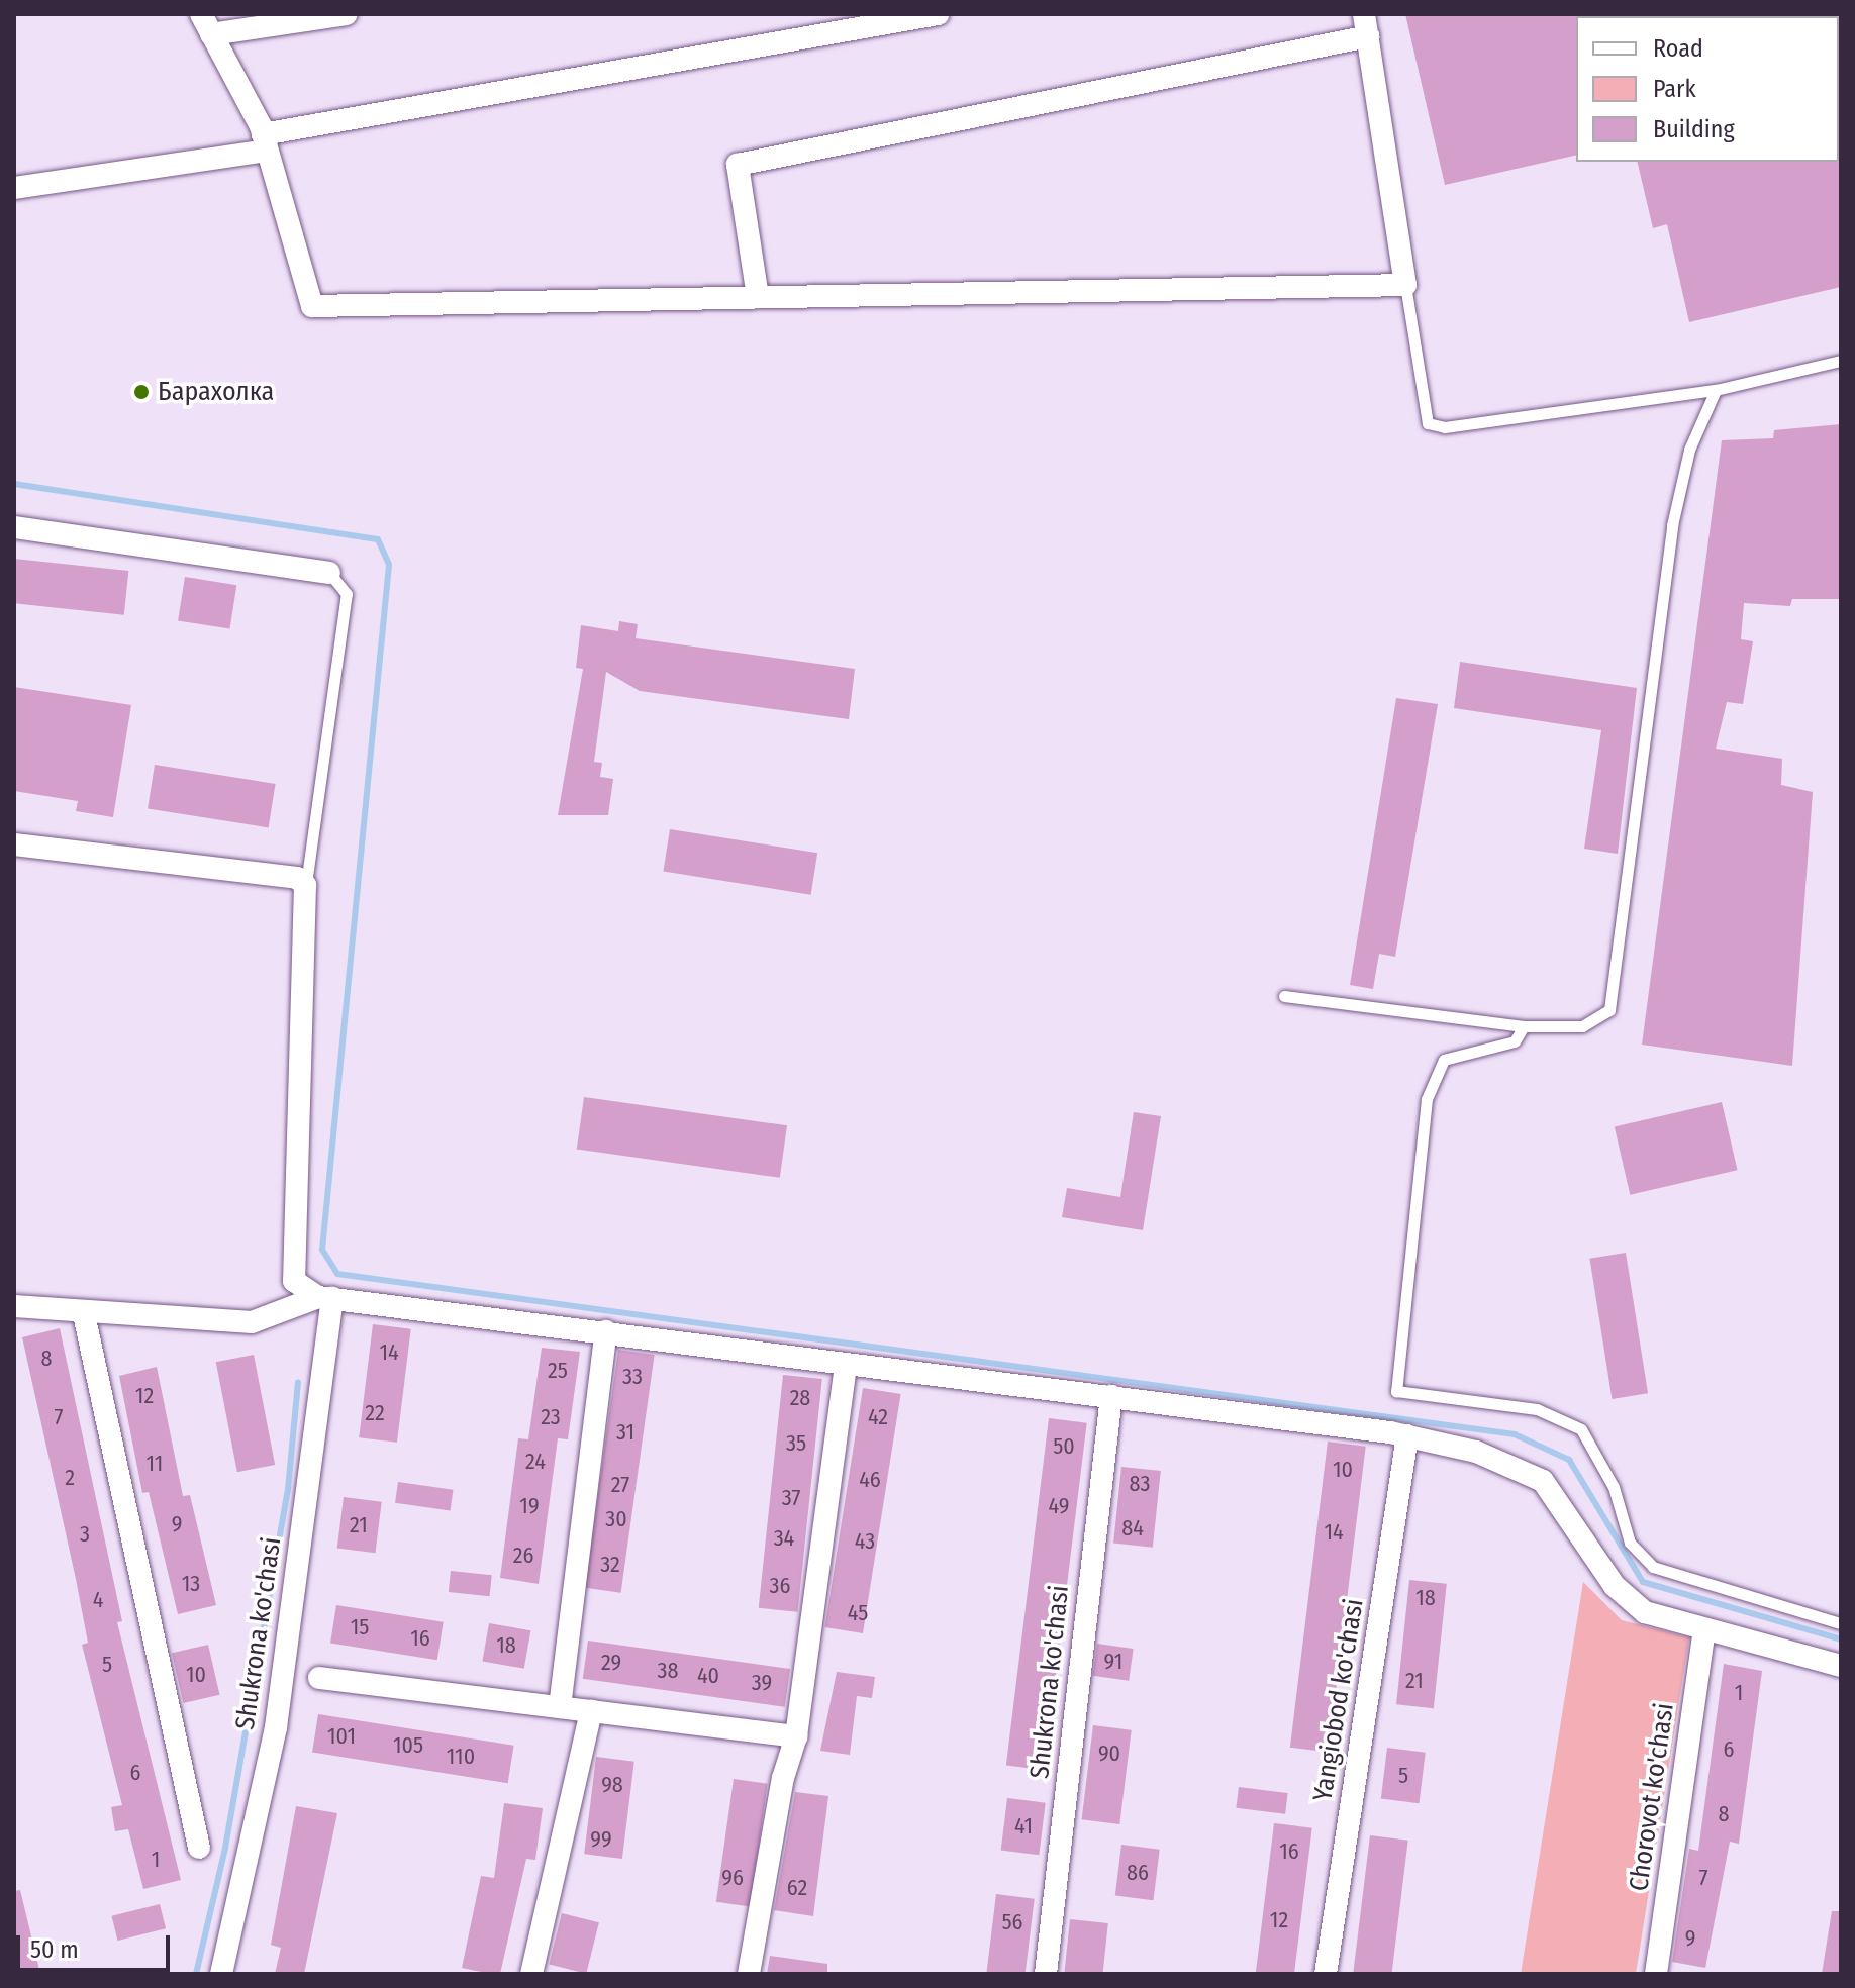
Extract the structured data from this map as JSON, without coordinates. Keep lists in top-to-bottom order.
{
  "streets": {
    "street": ["Shukrona ko'chasi", "Yangiobod ko'chasi", "Chorovot ko'chasi"]
  },
  "places": ["Барахолка"],
  "house_numbers": [
    "14",
    "8",
    "25",
    "33",
    "12",
    "28",
    "22",
    "7",
    "23",
    "42",
    "31",
    "35",
    "50",
    "24",
    "11",
    "10",
    "2",
    "46",
    "83",
    "27",
    "37",
    "19",
    "49",
    "30",
    "9",
    "21",
    "84",
    "14",
    "3",
    "34",
    "43",
    "26",
    "32",
    "13",
    "36",
    "18",
    "4",
    "45",
    "15",
    "16",
    "18",
    "91",
    "29",
    "5",
    "38",
    "10",
    "40",
    "21",
    "39",
    "1",
    "101",
    "105",
    "6",
    "90",
    "110",
    "6",
    "5",
    "98",
    "8",
    "41",
    "99",
    "16",
    "1",
    "86",
    "96",
    "7",
    "62",
    "12",
    "56",
    "9"
  ],
  "legend": ["Road", "Park", "Building"],
  "scale_bar": "50 m"
}
